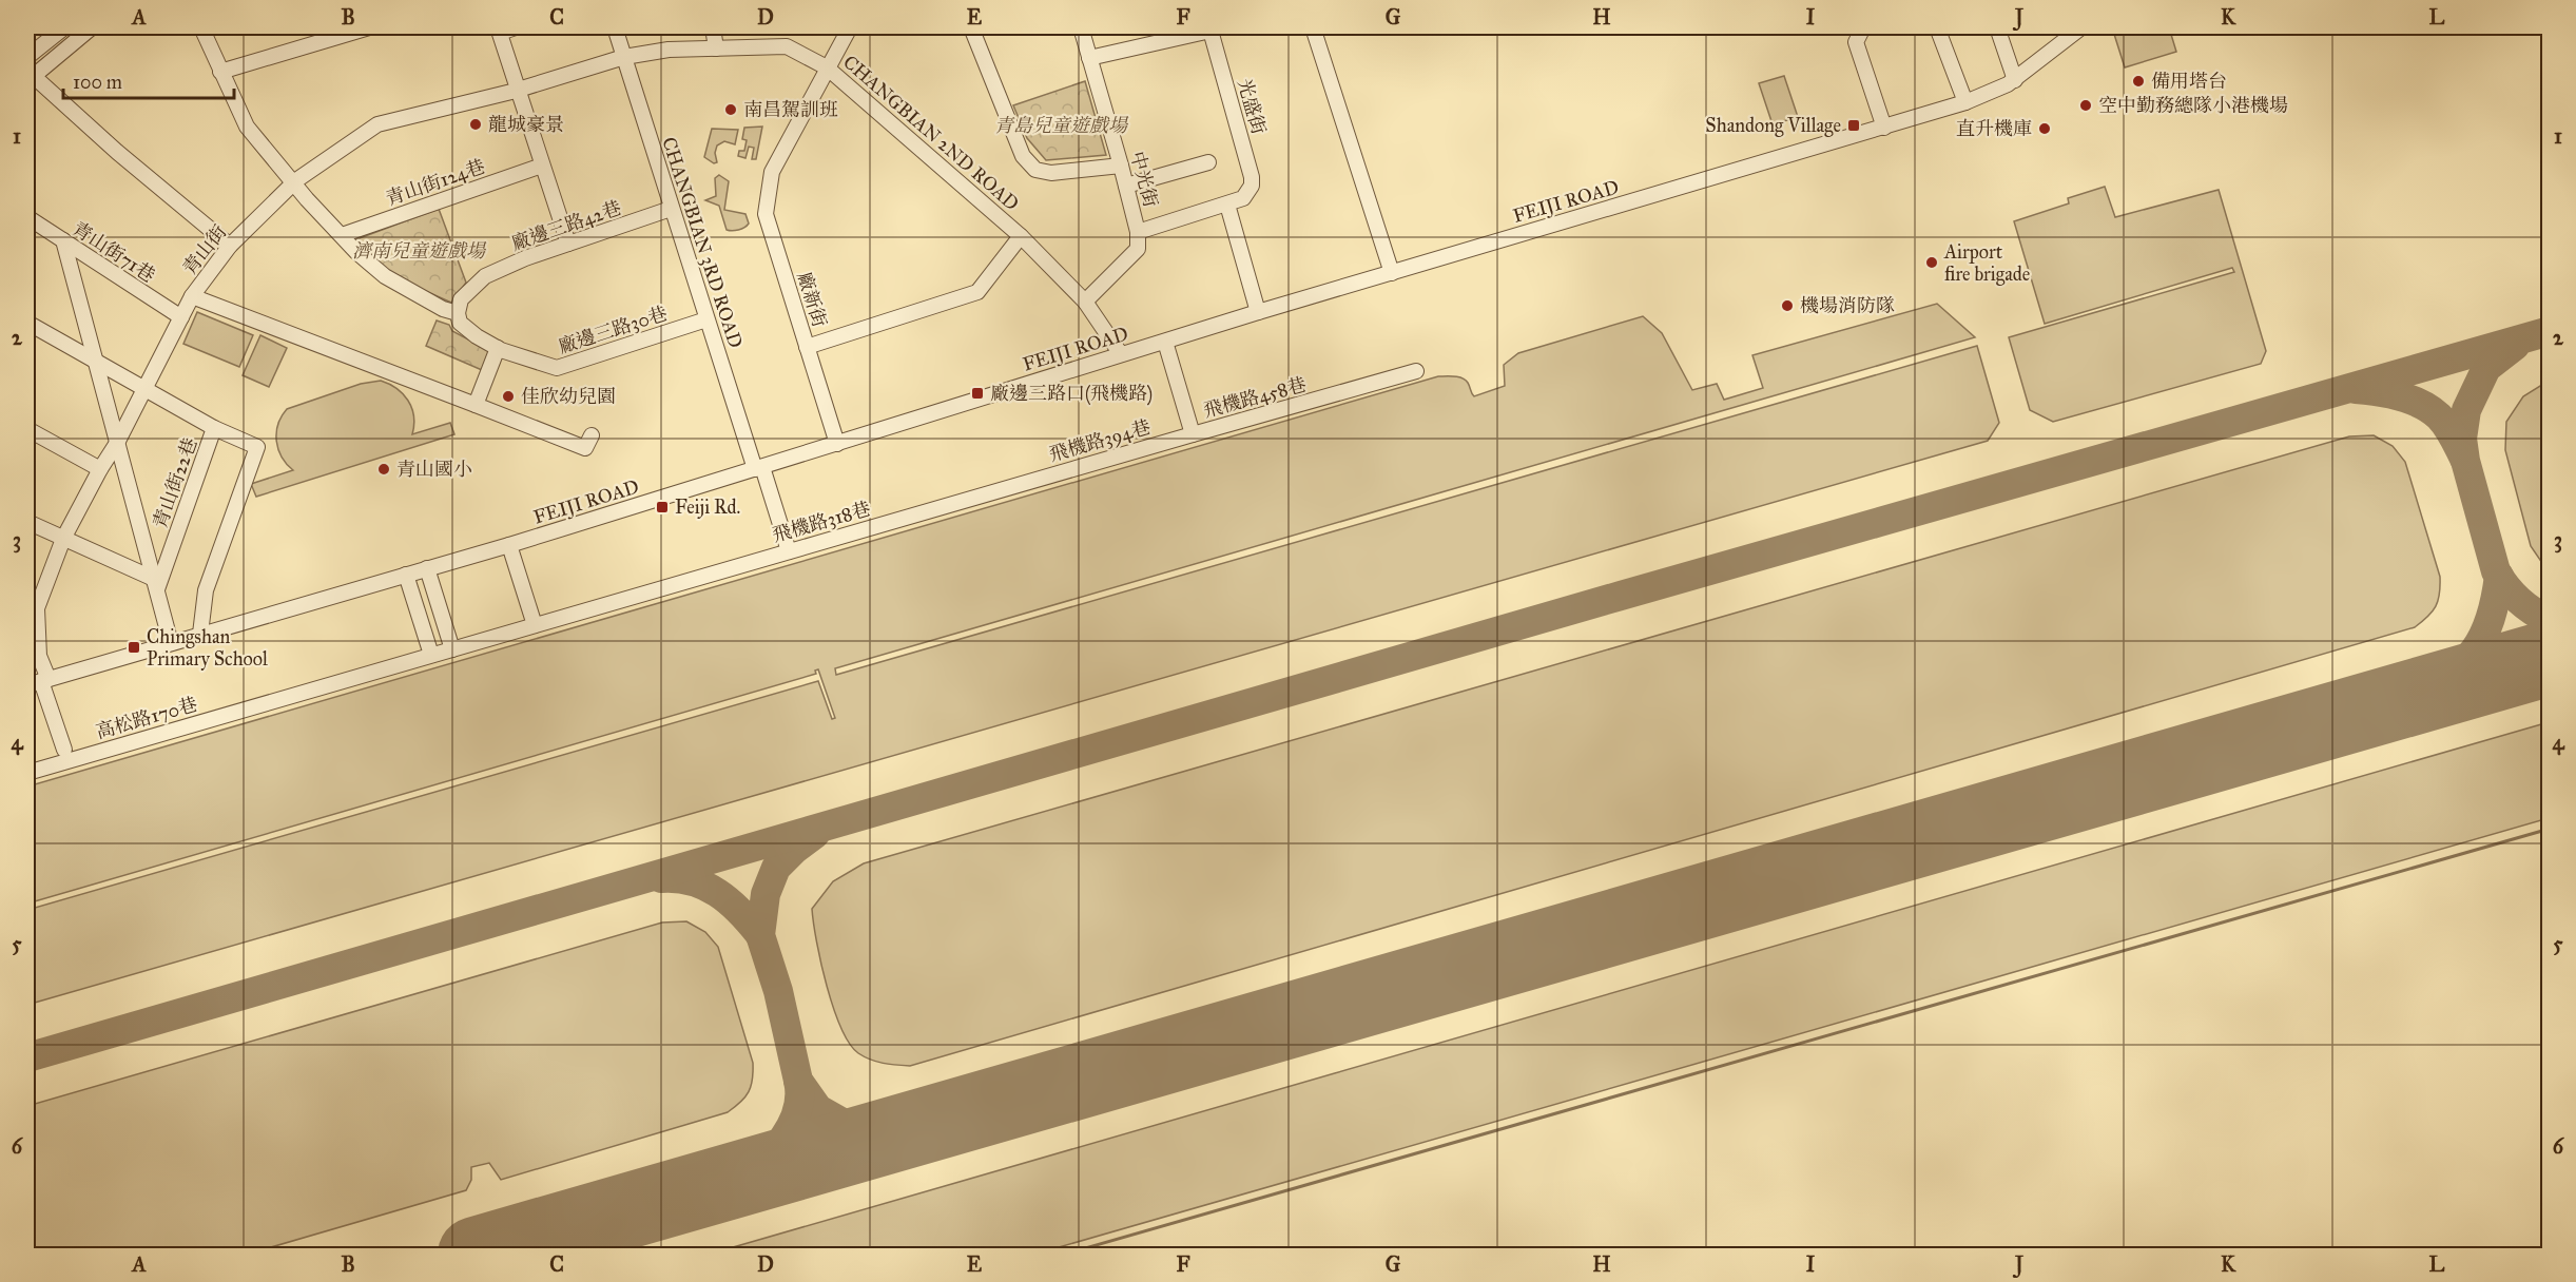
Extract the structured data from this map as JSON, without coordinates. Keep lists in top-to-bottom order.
{
  "streets": {
    "street": [
      "光盛街",
      "CHANGBIAN 2ND ROAD",
      "中光街",
      "青山街124巷",
      "FEIJI ROAD",
      "廠邊三路42巷",
      "CHANGBIAN 3RD ROAD",
      "青山街",
      "青山街71巷",
      "廠新街",
      "廠邊三路30巷",
      "飛機路458巷",
      "飛機路394巷",
      "青山街22巷",
      "飛機路318巷",
      "高松路170巷"
    ]
  },
  "crossings": [
    ["光盛街", "中光街"],
    ["CHANGBIAN 2ND ROAD", "FEIJI ROAD"],
    ["CHANGBIAN 2ND ROAD", "CHANGBIAN 3RD ROAD"],
    ["CHANGBIAN 2ND ROAD", "青山街"],
    ["CHANGBIAN 2ND ROAD", "廠新街"],
    ["青山街124巷", "廠邊三路30巷"],
    ["FEIJI ROAD", "CHANGBIAN 3RD ROAD"],
    ["FEIJI ROAD", "青山街"],
    ["廠邊三路42巷", "CHANGBIAN 3RD ROAD"],
    ["廠邊三路42巷", "廠邊三路30巷"],
    ["CHANGBIAN 3RD ROAD", "青山街"],
    ["CHANGBIAN 3RD ROAD", "廠邊三路30巷"],
    ["CHANGBIAN 3RD ROAD", "飛機路318巷"],
    ["青山街", "青山街71巷"],
    ["青山街", "廠邊三路30巷"],
    ["青山街", "青山街22巷"],
    ["飛機路458巷", "飛機路394巷"],
    ["飛機路394巷", "飛機路318巷"],
    ["飛機路318巷", "高松路170巷"]
  ],
  "parks": ["青島兒童遊戲場", "濟南兒童遊戲場"],
  "places": {
    "other": [
      "備用塔台",
      "空中勤務總隊小港機場",
      "南昌駕訓班",
      "龍城豪景",
      "直升機庫",
      "Airport fire brigade",
      "機場消防隊",
      "佳欣幼兒園",
      "青山國小"
    ],
    "transit": [
      "Shandong Village",
      "廠邊三路口(飛機路)",
      "Feiji Rd.",
      "Chingshan Primary School"
    ]
  },
  "scale_bar": "100 m",
  "grid": {
    "columns": [
      "A",
      "B",
      "C",
      "D",
      "E",
      "F",
      "G",
      "H",
      "I",
      "J",
      "K",
      "L"
    ],
    "rows": [
      "1",
      "2",
      "3",
      "4",
      "5",
      "6"
    ]
  }
}
